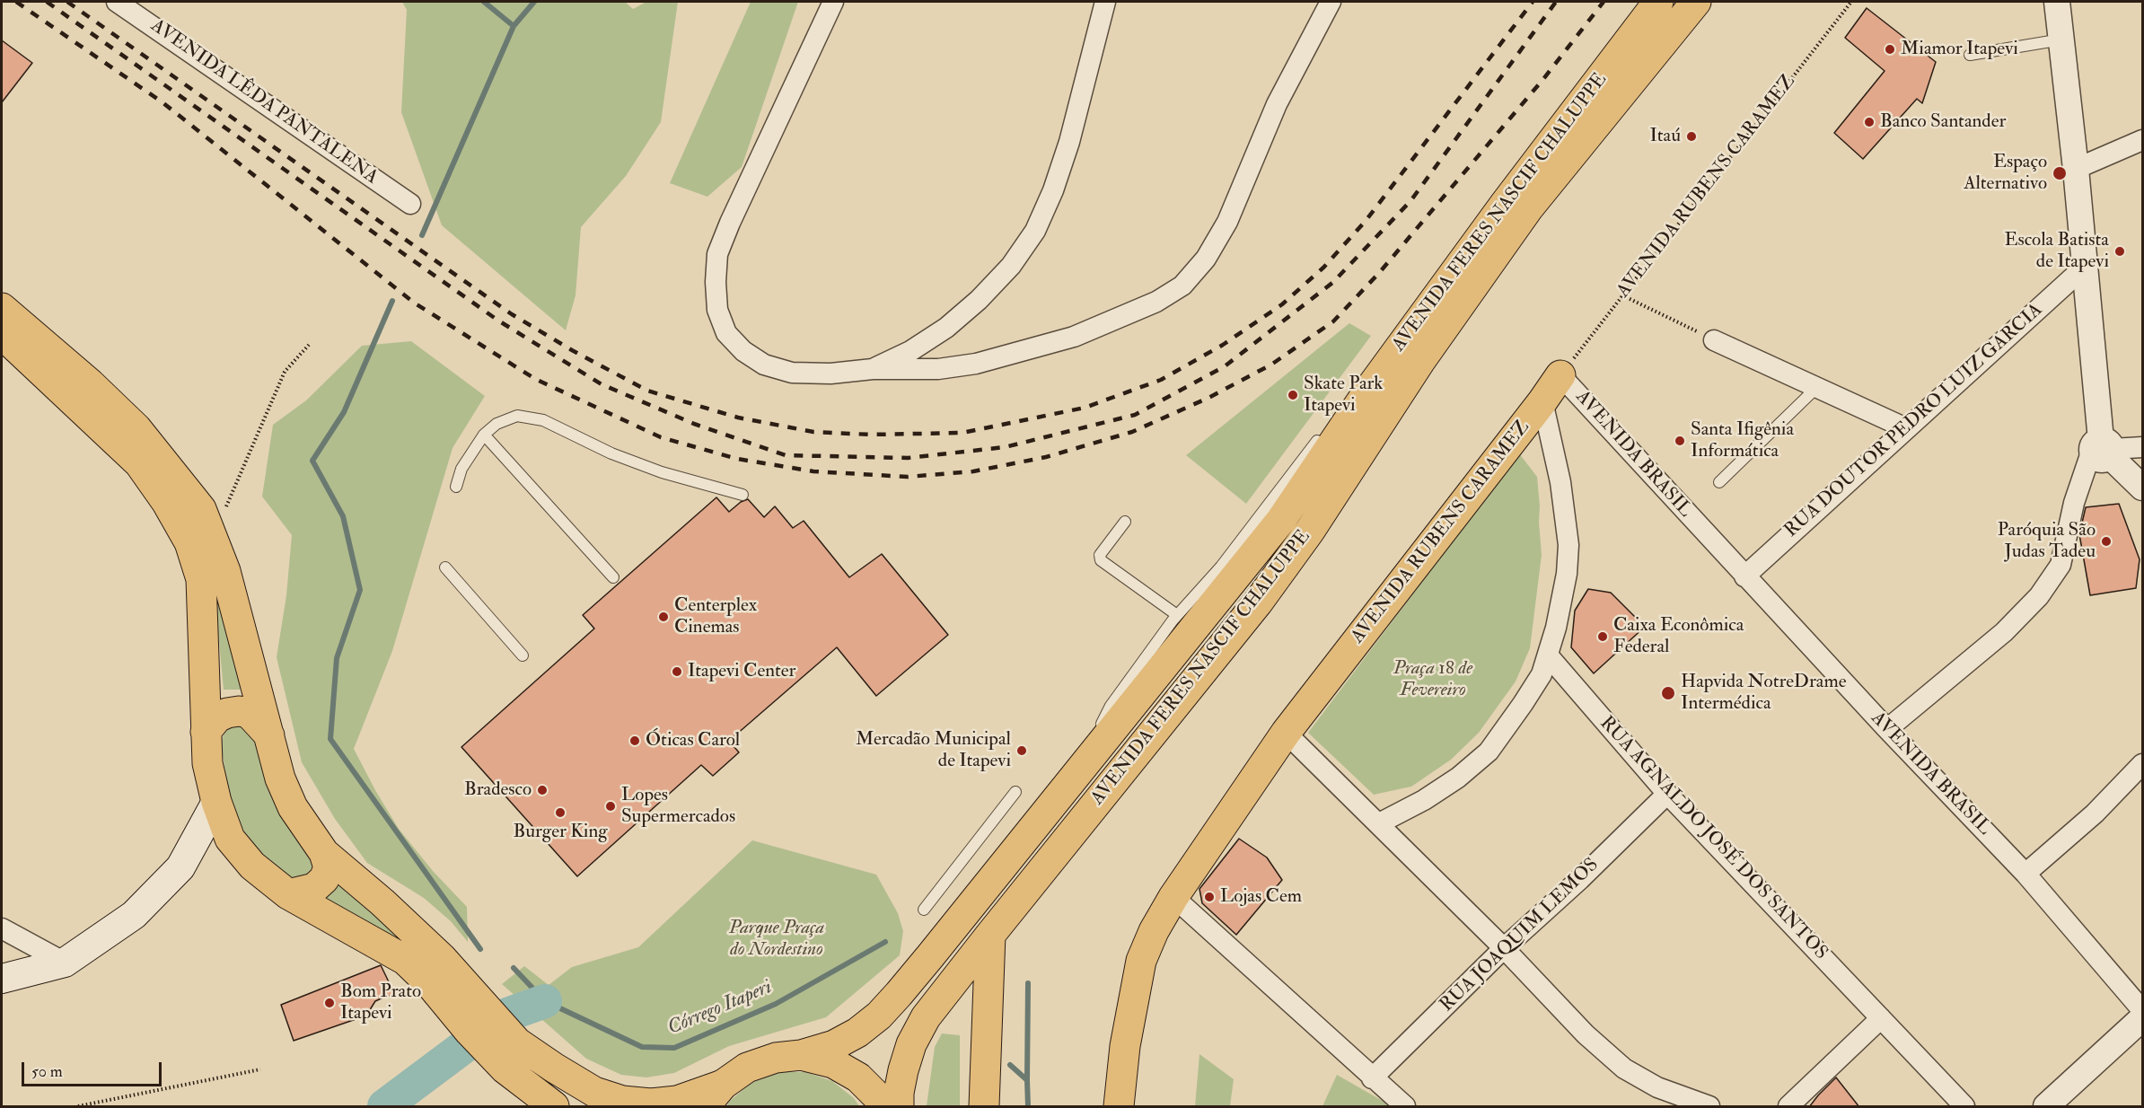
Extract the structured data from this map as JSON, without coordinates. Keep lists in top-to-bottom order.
{
  "streets": {
    "main road": ["AVENIDA RUBENS CARAMEZ", "AVENIDA FERES NASCIF CHALUPPE"],
    "street": [
      "AVENIDA LÊDA PANTALENA",
      "RUA DOUTOR PEDRO LUIZ GARCIA",
      "AVENIDA BRASIL",
      "RUA AGNALDO JOSÉ DOS SANTOS",
      "RUA JOAQUIM LEMOS"
    ]
  },
  "crossings": [
    ["AVENIDA RUBENS CARAMEZ", "AVENIDA BRASIL"],
    ["RUA DOUTOR PEDRO LUIZ GARCIA", "AVENIDA BRASIL"],
    ["RUA AGNALDO JOSÉ DOS SANTOS", "RUA JOAQUIM LEMOS"]
  ],
  "water": ["Córrego Itaperi"],
  "parks": ["Praça 18 de Fevereiro", "Parque Praça do Nordestino"],
  "places": [
    "Miamor Itapevi",
    "Banco Santander",
    "Itaú",
    "Espaço Alternativo",
    "Escola Batista de Itapevi",
    "Skate Park Itapevi",
    "Santa Ifigênia Informática",
    "Paróquia São Judas Tadeu",
    "Centerplex Cinemas",
    "Caixa Econômica Federal",
    "Itapevi Center",
    "Hapvida NotreDrame Intermédica",
    "Óticas Carol",
    "Mercadão Municipal de Itapevi",
    "Bradesco",
    "Lopes Supermercados",
    "Burger King",
    "Lojas Cem",
    "Bom Prato Itapevi"
  ],
  "scale_bar": "50 m"
}
